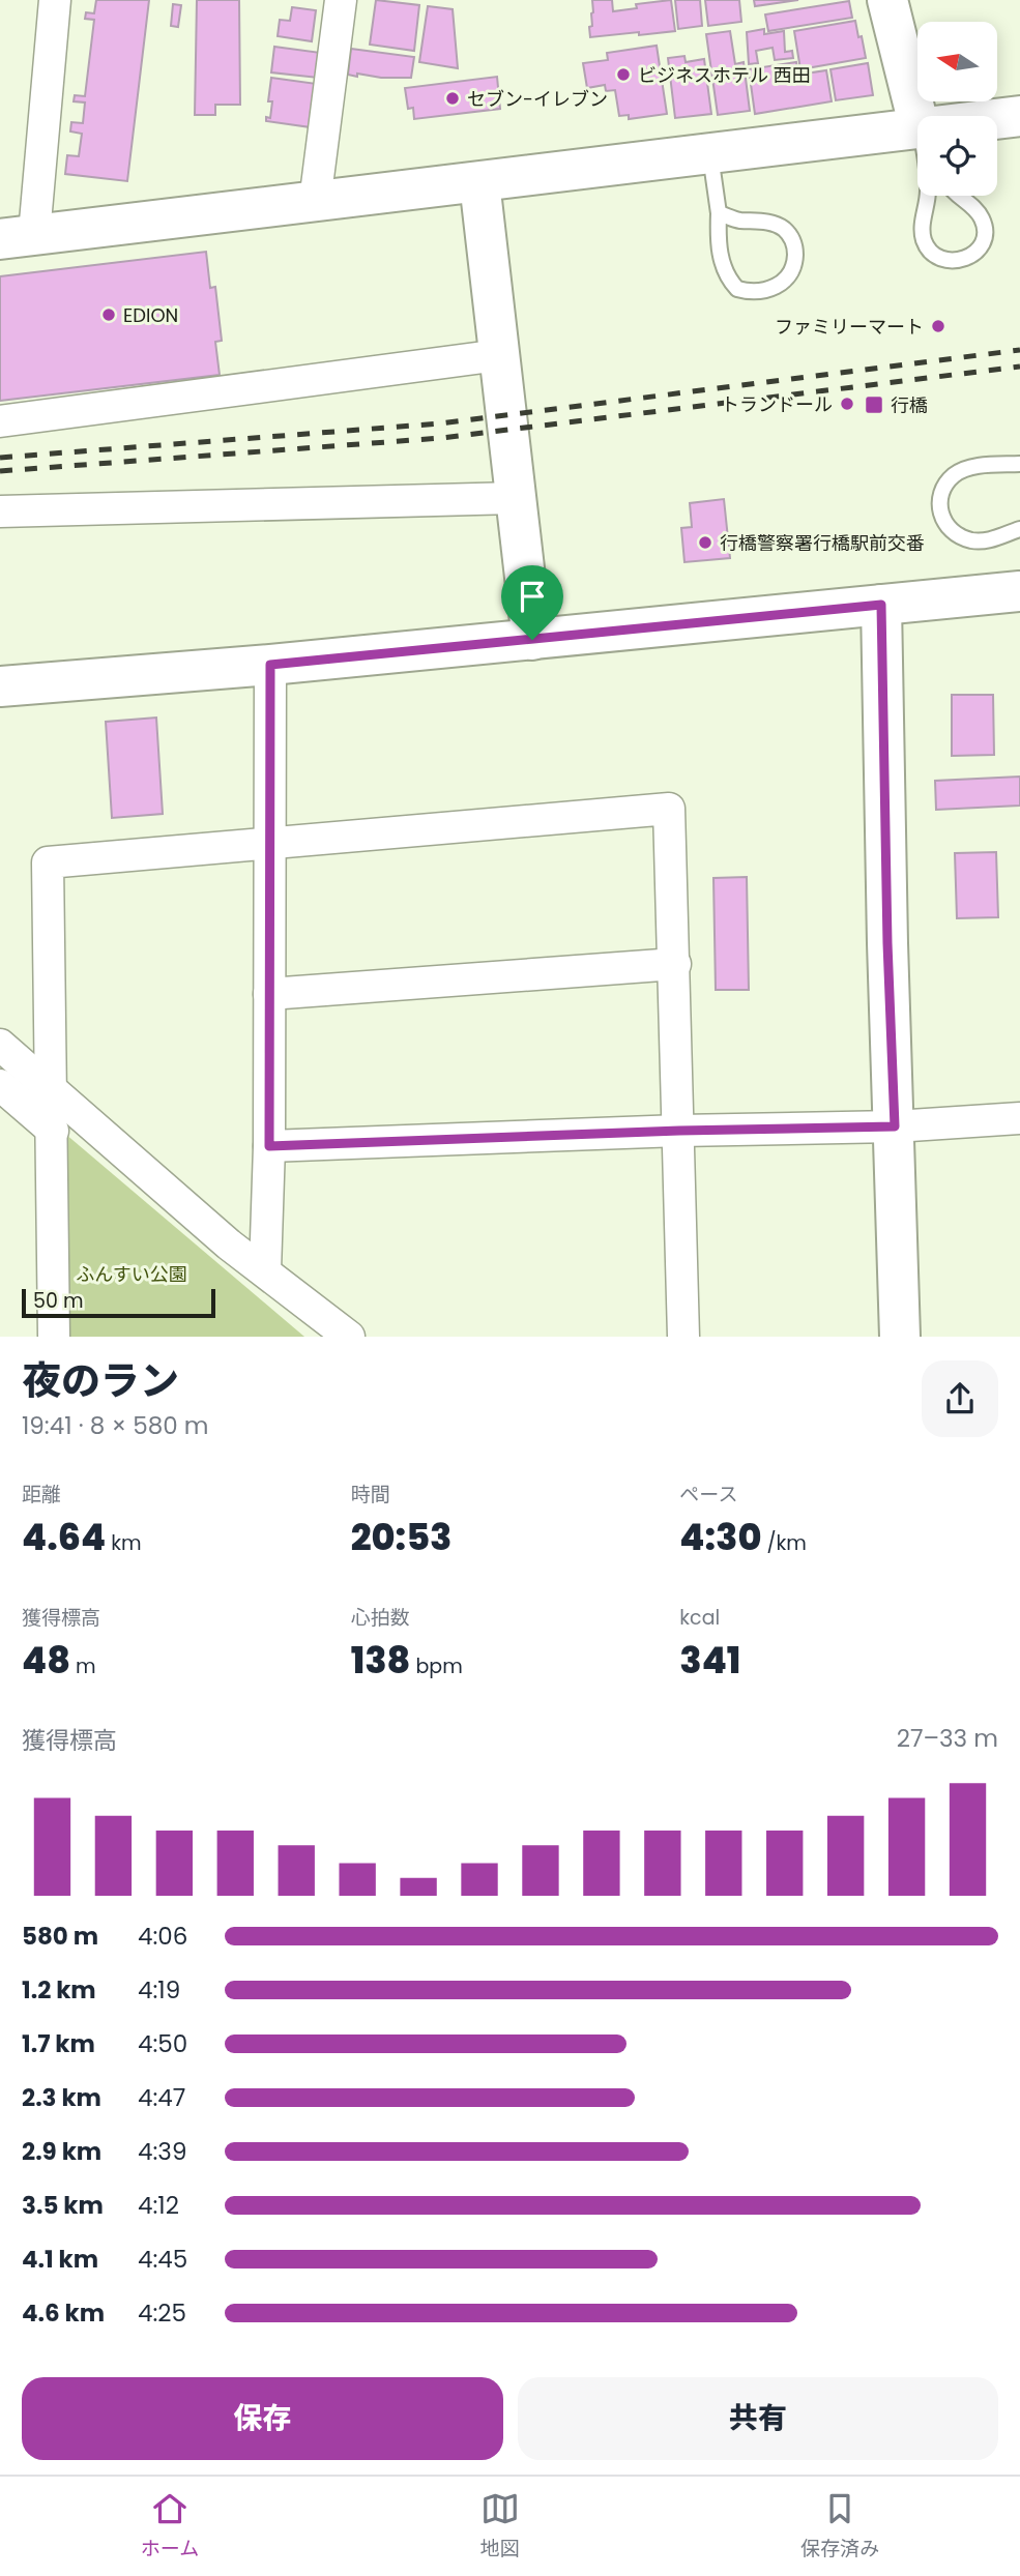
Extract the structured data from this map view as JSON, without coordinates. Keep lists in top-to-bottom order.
{
  "parks": ["ふんすい公園"],
  "places": {
    "other": [
      "ビジネスホテル 西田",
      "セブン-イレブン",
      "EDION",
      "ファミリーマート",
      "トランドール",
      "行橋警察署行橋駅前交番"
    ],
    "transit": ["行橋"]
  },
  "scale_bar": "50 m",
  "north": "left",
  "page": {
    "scale": "50 m",
    "heading": ["夜のラン", "19:41 · 8 × 580 m"],
    "stats": [
      ["距離", "4.64 km"],
      ["時間", "20:53"],
      ["ペース", "4:30 /km"],
      ["獲得標高", "48 m"],
      ["心拍数", "138 bpm"],
      ["kcal", "341"]
    ],
    "chart": ["獲得標高", "27–33 m"],
    "list": [
      {
        "name": "580 m",
        "note": "4:06"
      },
      {
        "name": "1.2 km",
        "note": "4:19"
      },
      {
        "name": "1.7 km",
        "note": "4:50"
      },
      {
        "name": "2.3 km",
        "note": "4:47"
      },
      {
        "name": "2.9 km",
        "note": "4:39"
      },
      {
        "name": "3.5 km",
        "note": "4:12"
      },
      {
        "name": "4.1 km",
        "note": "4:45"
      },
      {
        "name": "4.6 km",
        "note": "4:25"
      }
    ],
    "buttons": ["保存", "共有"],
    "tabs": ["ホーム", "地図", "保存済み"]
  }
}
